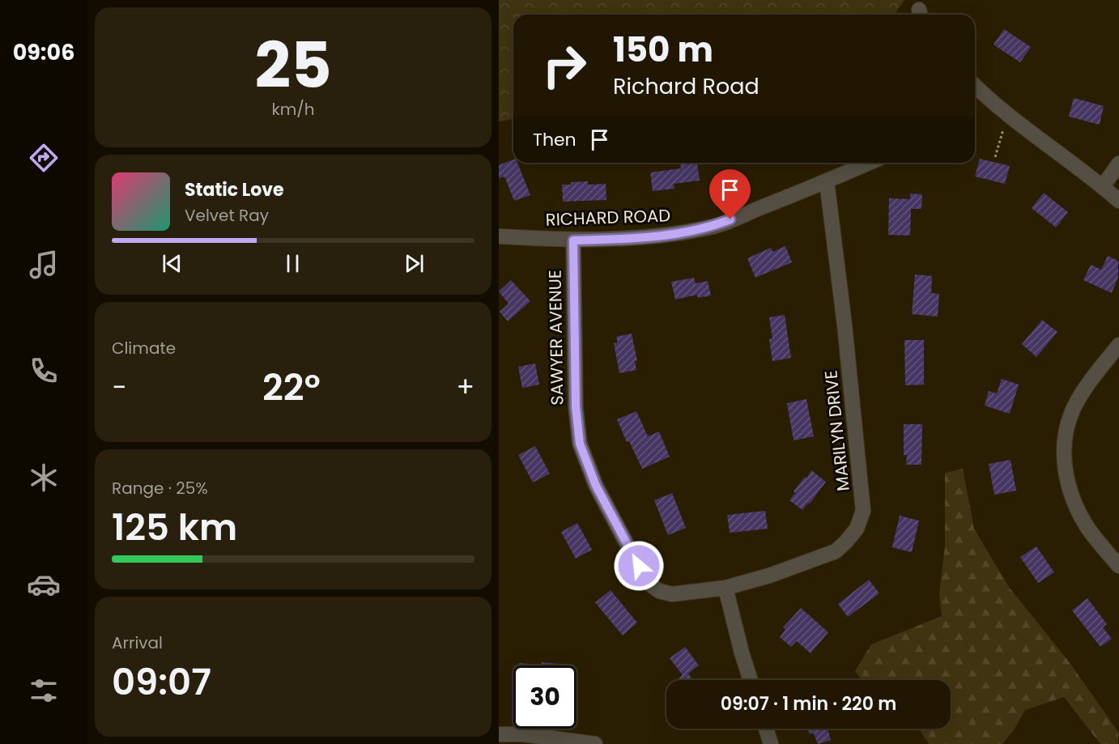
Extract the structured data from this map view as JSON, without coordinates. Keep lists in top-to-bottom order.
{
  "streets": {
    "street": ["RICHARD ROAD", "SAWYER AVENUE", "MARILYN DRIVE"]
  },
  "crossings": [
    ["RICHARD ROAD", "SAWYER AVENUE"],
    ["RICHARD ROAD", "MARILYN DRIVE"],
    ["SAWYER AVENUE", "MARILYN DRIVE"]
  ],
  "page": {
    "tabs": "09:06",
    "tile": [
      ["25", "km/h"],
      "Climate",
      ["Range · 25%", "125 km"],
      ["Arrival", "09:07"]
    ],
    "turn": ["150 m", "Richard Road"],
    "then": "Then",
    "song": ["Static Love", "Velvet Ray"],
    "heat": ["−", "22°", "+"],
    "limit": "30",
    "trip": "09:07 · 1 min · 220 m"
  }
}
